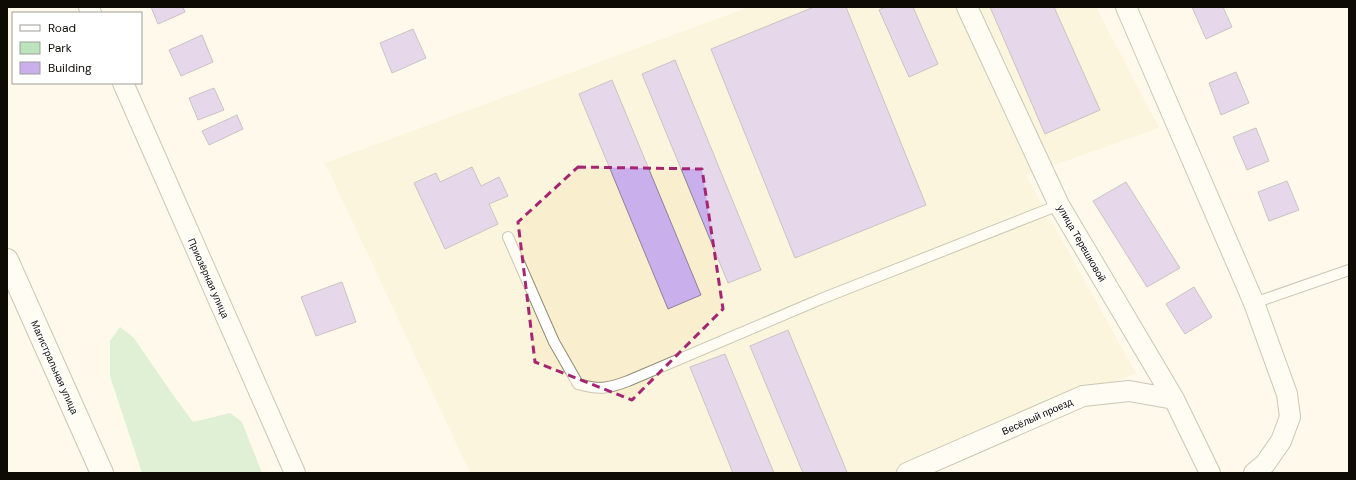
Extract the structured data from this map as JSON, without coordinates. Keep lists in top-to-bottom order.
{
  "streets": {
    "street": [
      "улица Терешковой",
      "Приозёрная улица",
      "Магистральная улица",
      "Весёлый проезд"
    ]
  },
  "crossings": [
    ["улица Терешковой", "Весёлый проезд"]
  ],
  "legend": ["Road", "Park", "Building"]
}
